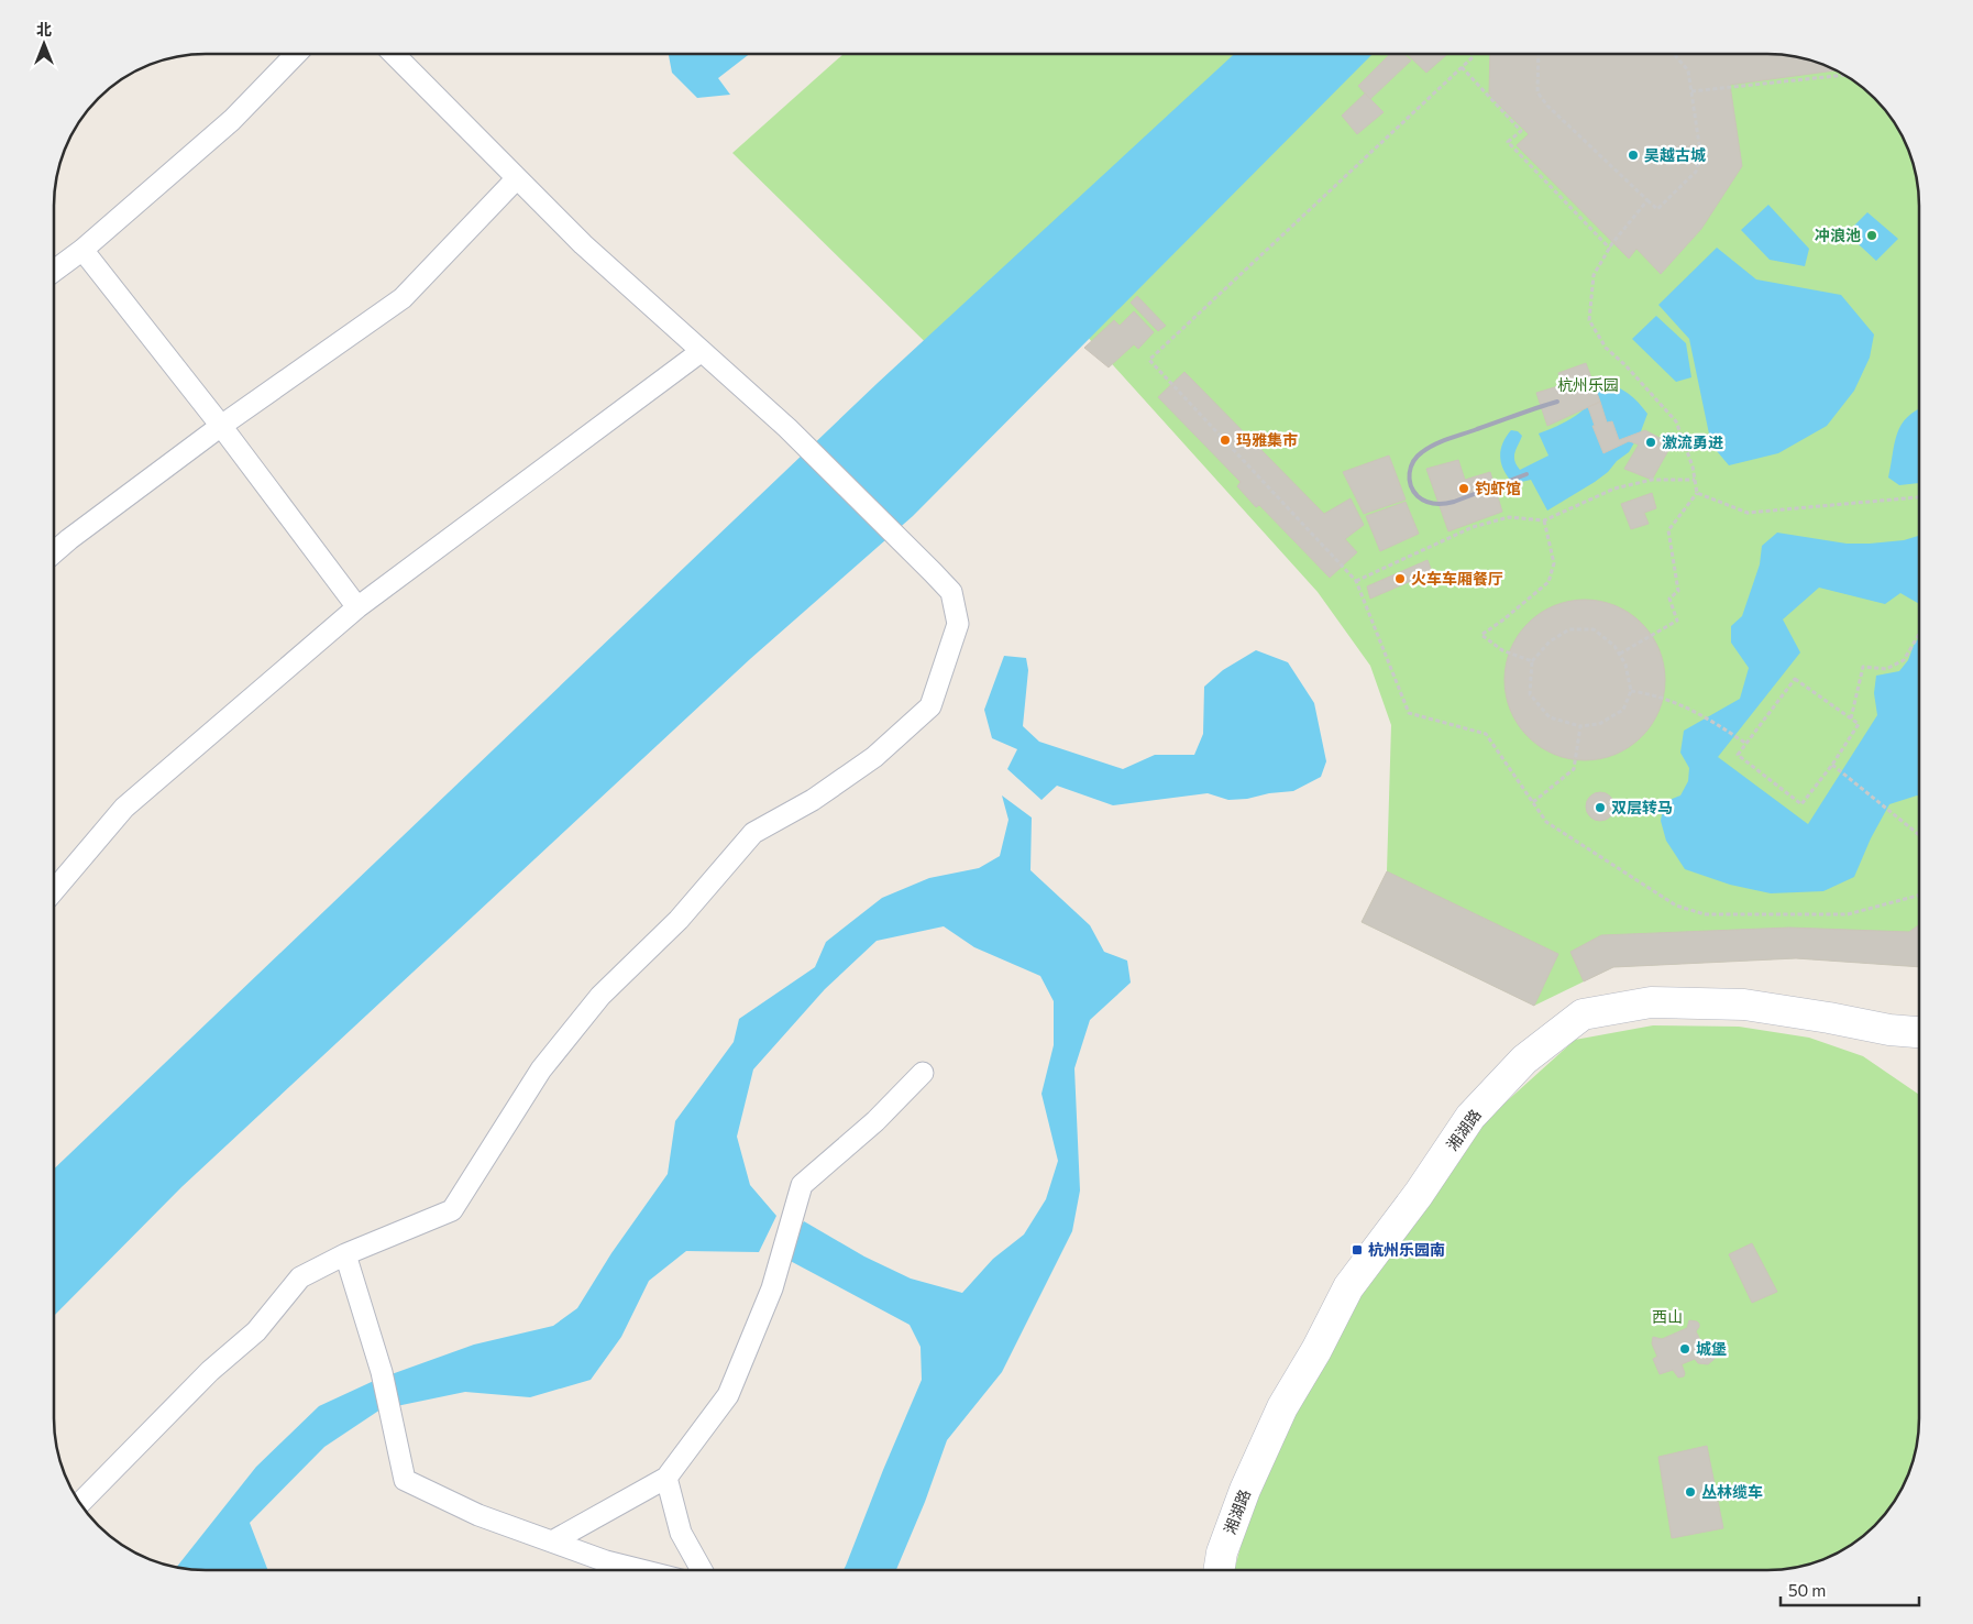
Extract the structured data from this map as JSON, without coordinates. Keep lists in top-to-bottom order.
{
  "streets": {
    "main road": ["湘湖路"]
  },
  "parks": ["杭州乐园", "西山"],
  "places": {
    "other": [
      "吴越古城",
      "冲浪池",
      "玛雅集市",
      "激流勇进",
      "钓虾馆",
      "火车车厢餐厅",
      "双层转马",
      "城堡",
      "丛林缆车"
    ],
    "transit": ["杭州乐园南"]
  },
  "scale_bar": "50 m",
  "north": "top"
}
